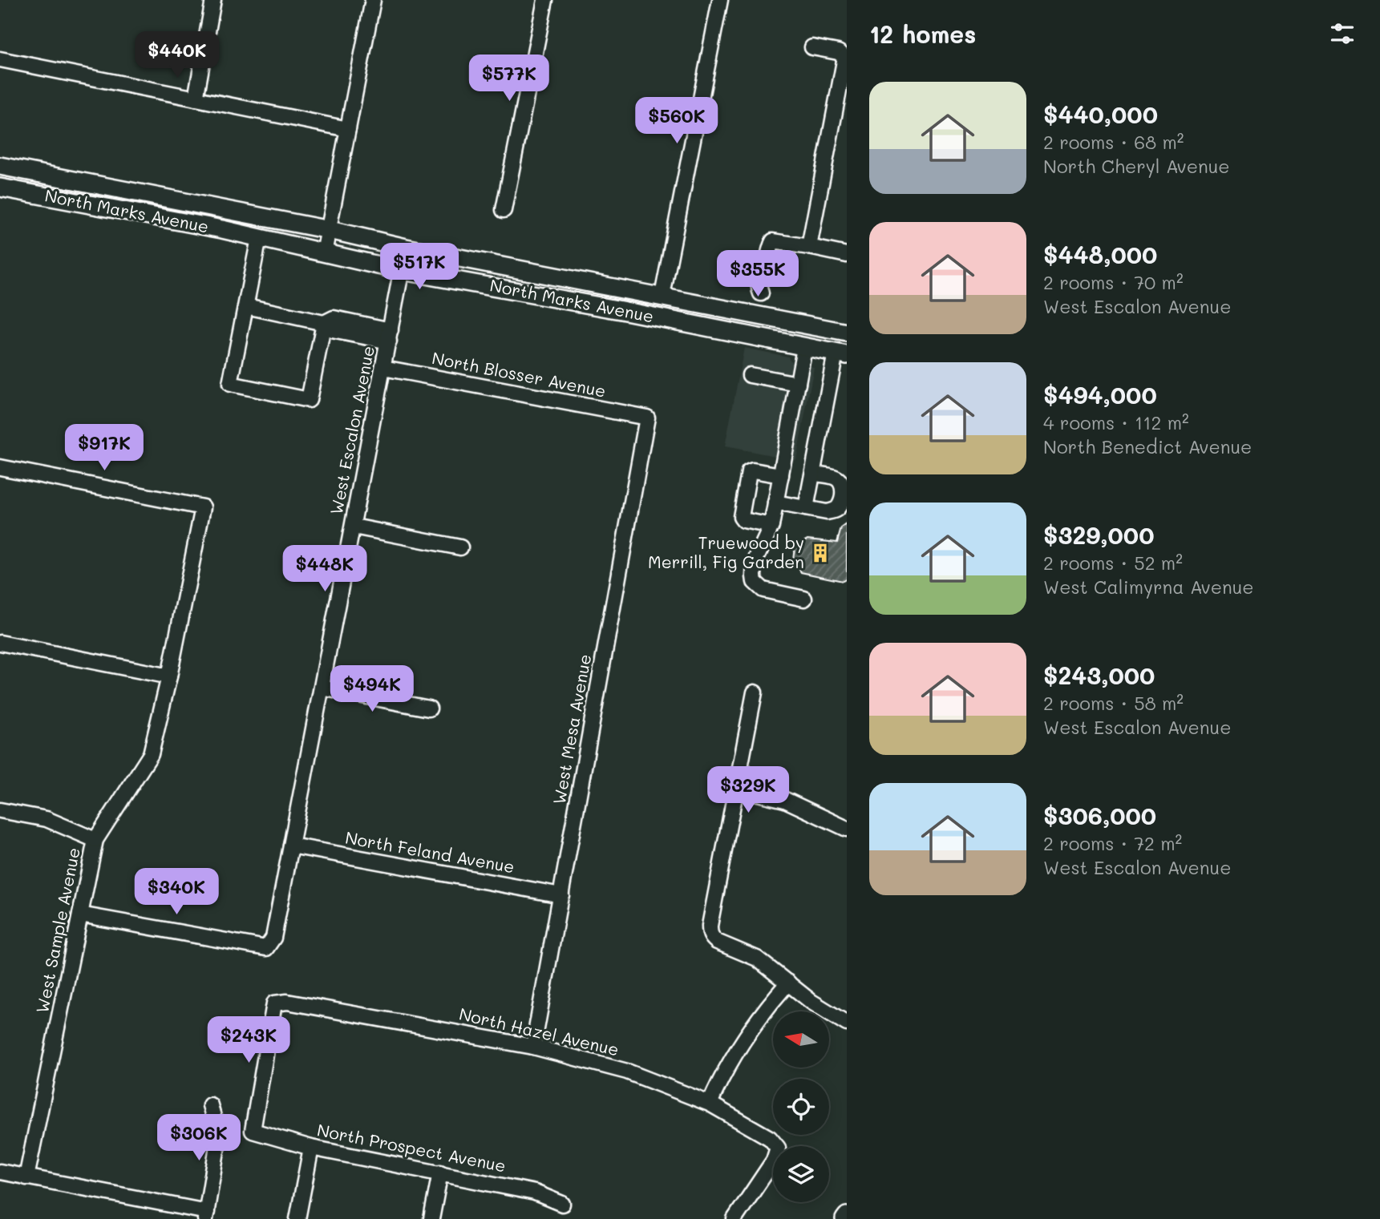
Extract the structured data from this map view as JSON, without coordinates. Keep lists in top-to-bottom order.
{
  "streets": {
    "main road": ["North Marks Avenue"],
    "street": [
      "North Blosser Avenue",
      "West Escalon Avenue",
      "West Mesa Avenue",
      "North Feland Avenue",
      "West Sample Avenue",
      "North Hazel Avenue",
      "North Prospect Avenue"
    ]
  },
  "crossings": [
    ["North Marks Avenue", "West Escalon Avenue"],
    ["North Blosser Avenue", "West Escalon Avenue"],
    ["North Blosser Avenue", "West Mesa Avenue"],
    ["West Escalon Avenue", "North Feland Avenue"],
    ["West Escalon Avenue", "West Sample Avenue"],
    ["West Mesa Avenue", "North Feland Avenue"],
    ["West Mesa Avenue", "North Hazel Avenue"],
    ["North Hazel Avenue", "North Prospect Avenue"]
  ],
  "places": {
    "building": ["Truewood by Merrill, Fig Garden"]
  },
  "north": "left",
  "page": {
    "heading": "12 homes",
    "price": [
      "$440K",
      "$577K",
      "$560K",
      "$517K",
      "$355K",
      "$917K",
      "$448K",
      "$494K",
      "$329K",
      "$340K",
      "$243K",
      "$306K"
    ],
    "list": [
      {
        "name": "$440,000",
        "note": "2 rooms · 68 m² · North Cheryl Avenue"
      },
      {
        "name": "$448,000",
        "note": "2 rooms · 70 m² · West Escalon Avenue"
      },
      {
        "name": "$494,000",
        "note": "4 rooms · 112 m² · North Benedict Avenue"
      },
      {
        "name": "$329,000",
        "note": "2 rooms · 52 m² · West Calimyrna Avenue"
      },
      {
        "name": "$243,000",
        "note": "2 rooms · 58 m² · West Escalon Avenue"
      },
      {
        "name": "$306,000",
        "note": "2 rooms · 72 m² · West Escalon Avenue"
      }
    ]
  }
}
